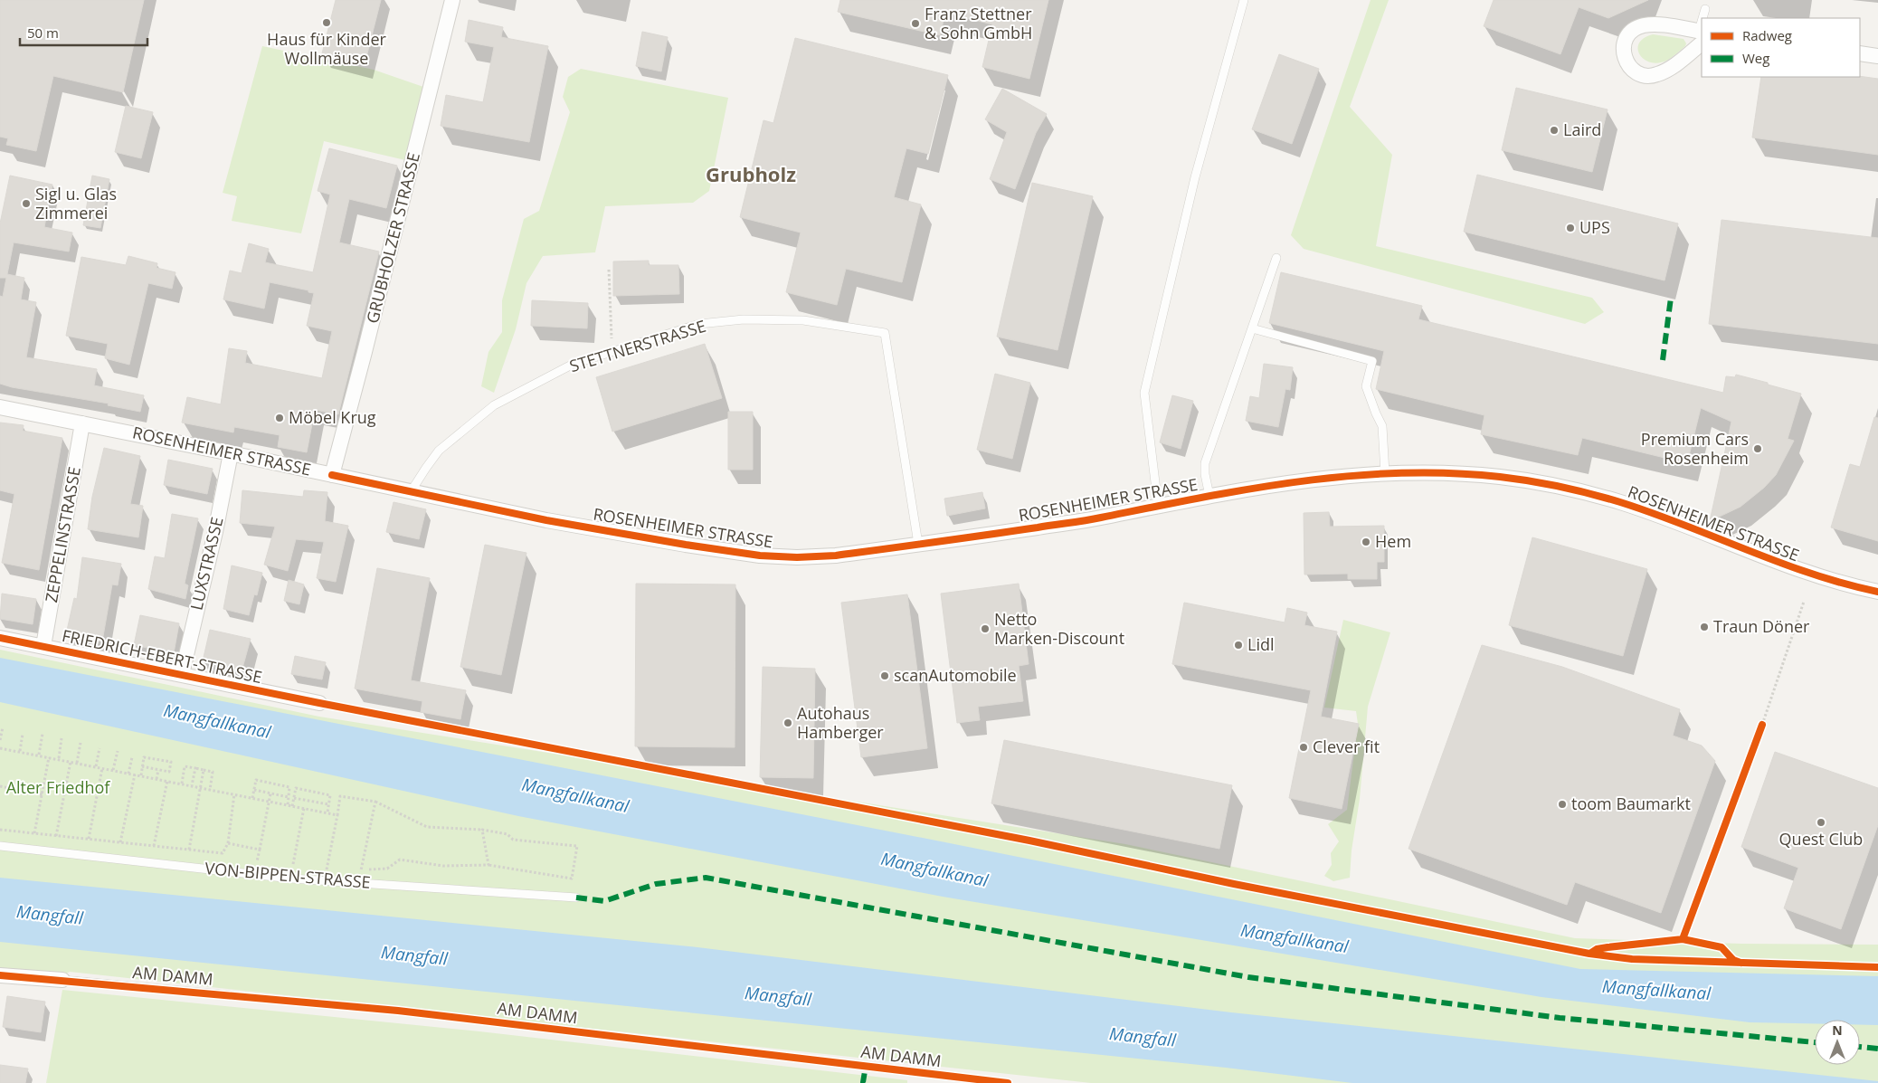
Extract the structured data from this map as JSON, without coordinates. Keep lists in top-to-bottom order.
{
  "streets": {
    "street": [
      "GRUBHOLZER STRASSE",
      "ROSENHEIMER STRASSE",
      "ZEPPELINSTRASSE",
      "LUXSTRASSE",
      "FRIEDRICH-EBERT-STRASSE"
    ],
    "lane": ["STETTNERSTRASSE", "VON-BIPPEN-STRASSE", "AM DAMM"]
  },
  "crossings": [
    ["GRUBHOLZER STRASSE", "ROSENHEIMER STRASSE"],
    ["STETTNERSTRASSE", "ROSENHEIMER STRASSE"],
    ["ROSENHEIMER STRASSE", "ZEPPELINSTRASSE"],
    ["ROSENHEIMER STRASSE", "LUXSTRASSE"],
    ["ZEPPELINSTRASSE", "FRIEDRICH-EBERT-STRASSE"],
    ["LUXSTRASSE", "FRIEDRICH-EBERT-STRASSE"]
  ],
  "districts": ["Grubholz"],
  "water": ["Mangfallkanal", "Mangfall"],
  "parks": ["Alter Friedhof"],
  "places": [
    "Haus für Kinder Wollmäuse",
    "Franz Stettner & Sohn GmbH",
    "Laird",
    "Sigl u. Glas Zimmerei",
    "UPS",
    "Möbel Krug",
    "Premium Cars Rosenheim",
    "Hem",
    "Traun Döner",
    "Netto Marken-Discount",
    "Lidl",
    "scanAutomobile",
    "Autohaus Hamberger",
    "Clever fit",
    "toom Baumarkt",
    "Quest Club"
  ],
  "legend": ["Radweg", "Weg"],
  "scale_bar": "50 m",
  "north": "top"
}
